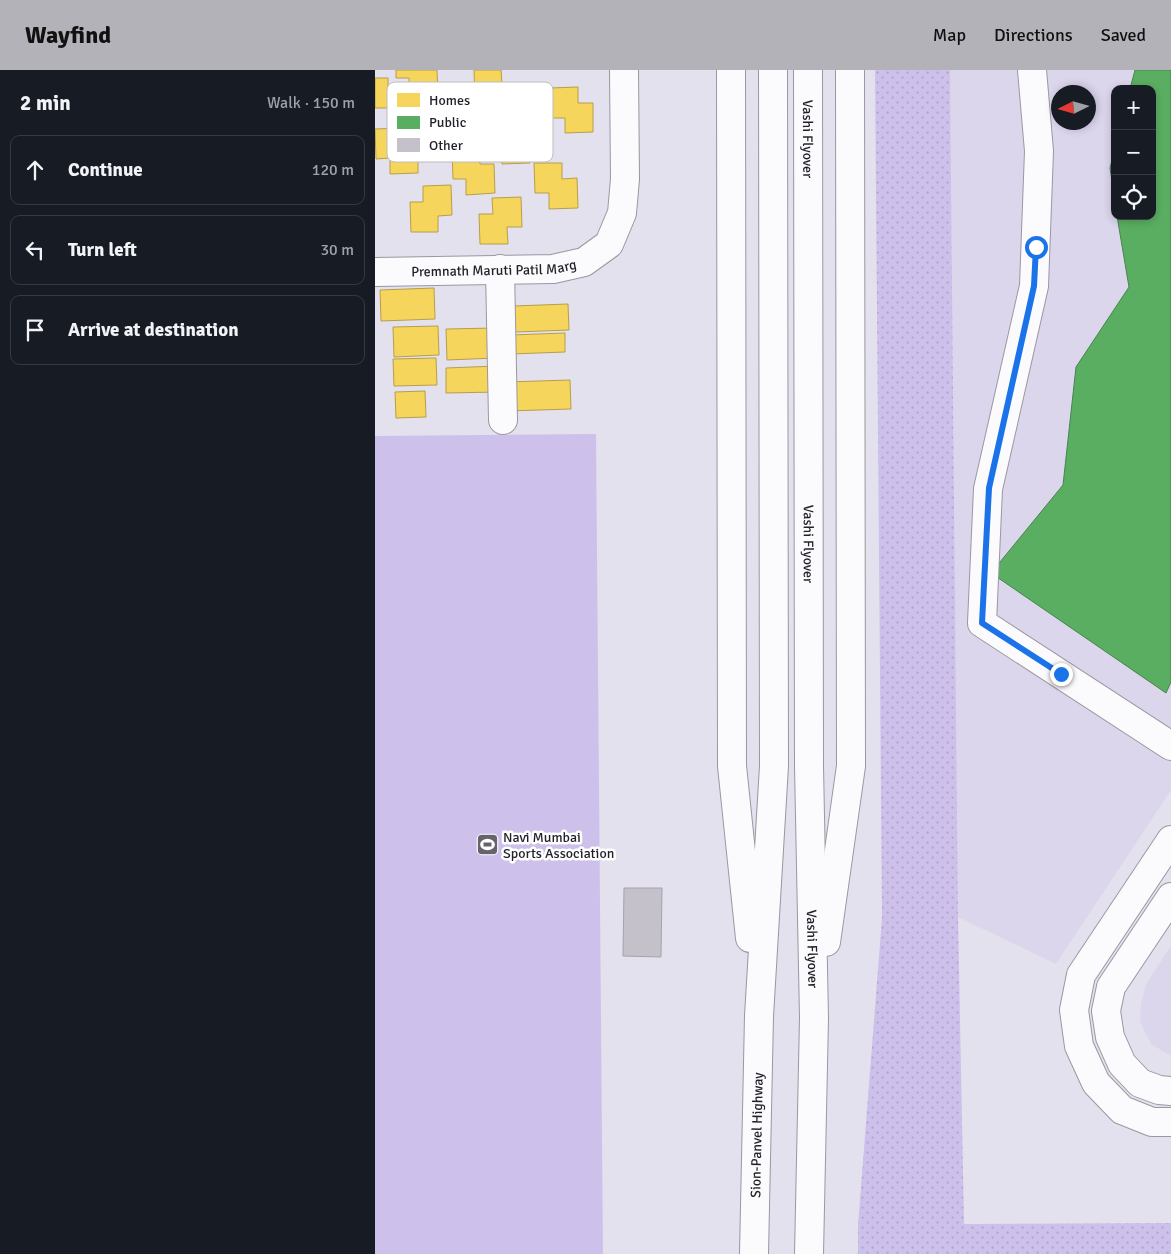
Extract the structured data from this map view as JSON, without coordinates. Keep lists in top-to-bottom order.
{
  "streets": {
    "main road": ["Vashi Flyover", "Premnath Maruti Patil Marg", "Sion-Panvel Highway"]
  },
  "places": {
    "sports": ["Navi Mumbai Sports Association"]
  },
  "legend": ["Homes", "Public", "Other"],
  "north": "left",
  "page": {
    "header": "Wayfind",
    "nav": ["Map", "Directions", "Saved"],
    "heading": ["2 min", "Walk · 150 m"],
    "map_buttons": ["+", "−"],
    "list": [
      ["Continue", "120 m"],
      ["Turn left", "30 m"],
      "Arrive at destination"
    ]
  }
}
